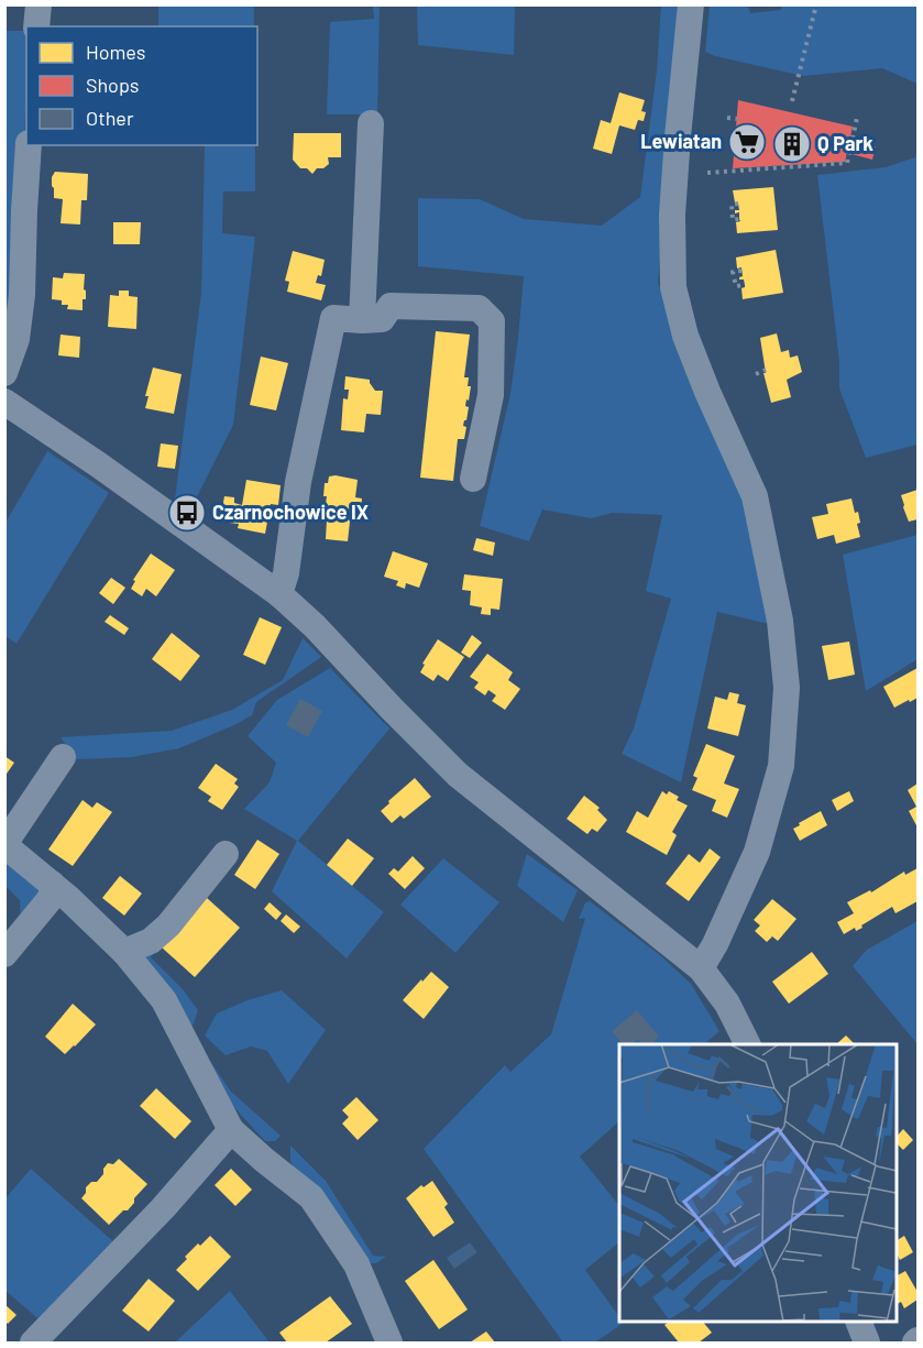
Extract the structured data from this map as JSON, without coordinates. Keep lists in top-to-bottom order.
{
  "places": {
    "supermarket": ["Lewiatan"],
    "building": ["Q Park"],
    "bus stop": ["Czarnochowice IX"]
  },
  "legend": ["Homes", "Shops", "Other"]
}
